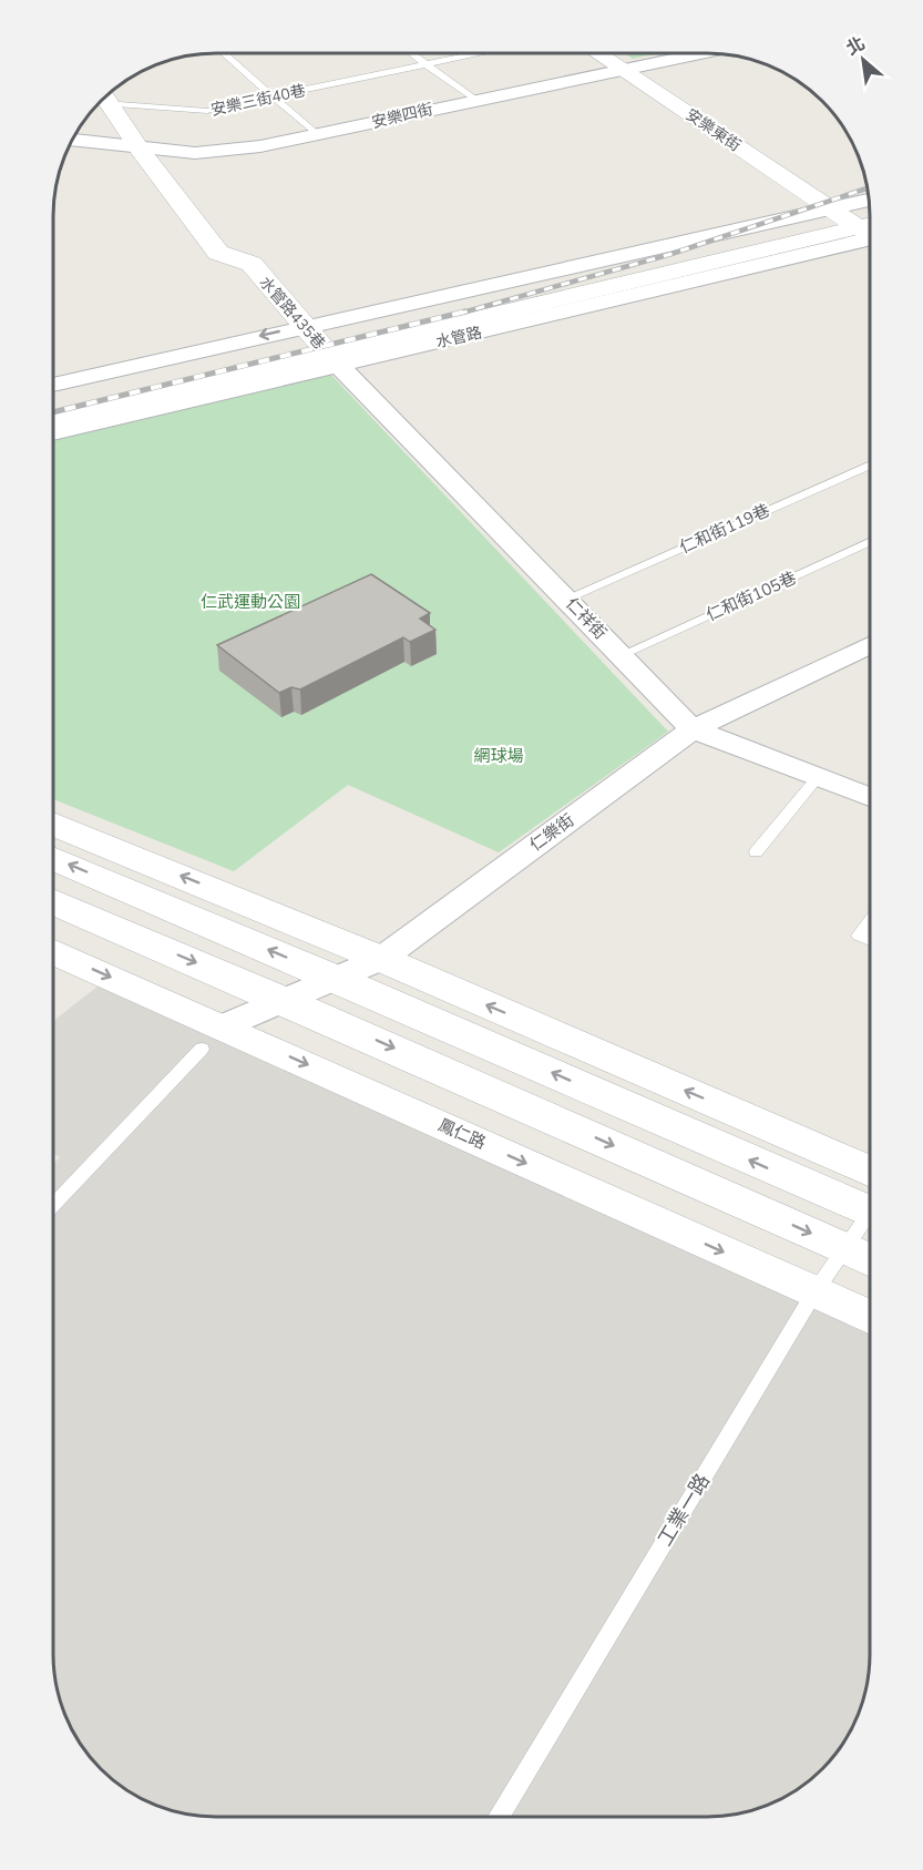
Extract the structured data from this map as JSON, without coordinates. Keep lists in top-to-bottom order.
{
  "streets": {
    "main road": [
      "安樂東街",
      "水管路435巷",
      "水管路",
      "鳳仁路"
    ],
    "street": ["安樂四街", "仁祥街", "仁樂街"],
    "lane": [
      "安樂三街40巷",
      "仁和街119巷",
      "仁和街105巷",
      "工業一路"
    ]
  },
  "crossings": [
    ["安樂四街", "安樂東街"],
    ["安樂四街", "水管路435巷"],
    ["安樂東街", "水管路"],
    ["水管路435巷", "水管路"],
    ["水管路435巷", "仁祥街"],
    ["水管路", "仁祥街"],
    ["仁和街119巷", "仁祥街"],
    ["仁和街105巷", "仁祥街"],
    ["仁祥街", "仁樂街"],
    ["仁樂街", "鳳仁路"],
    ["鳳仁路", "工業一路"]
  ],
  "parks": ["仁武運動公園", "網球場"],
  "north": "top left"
}
